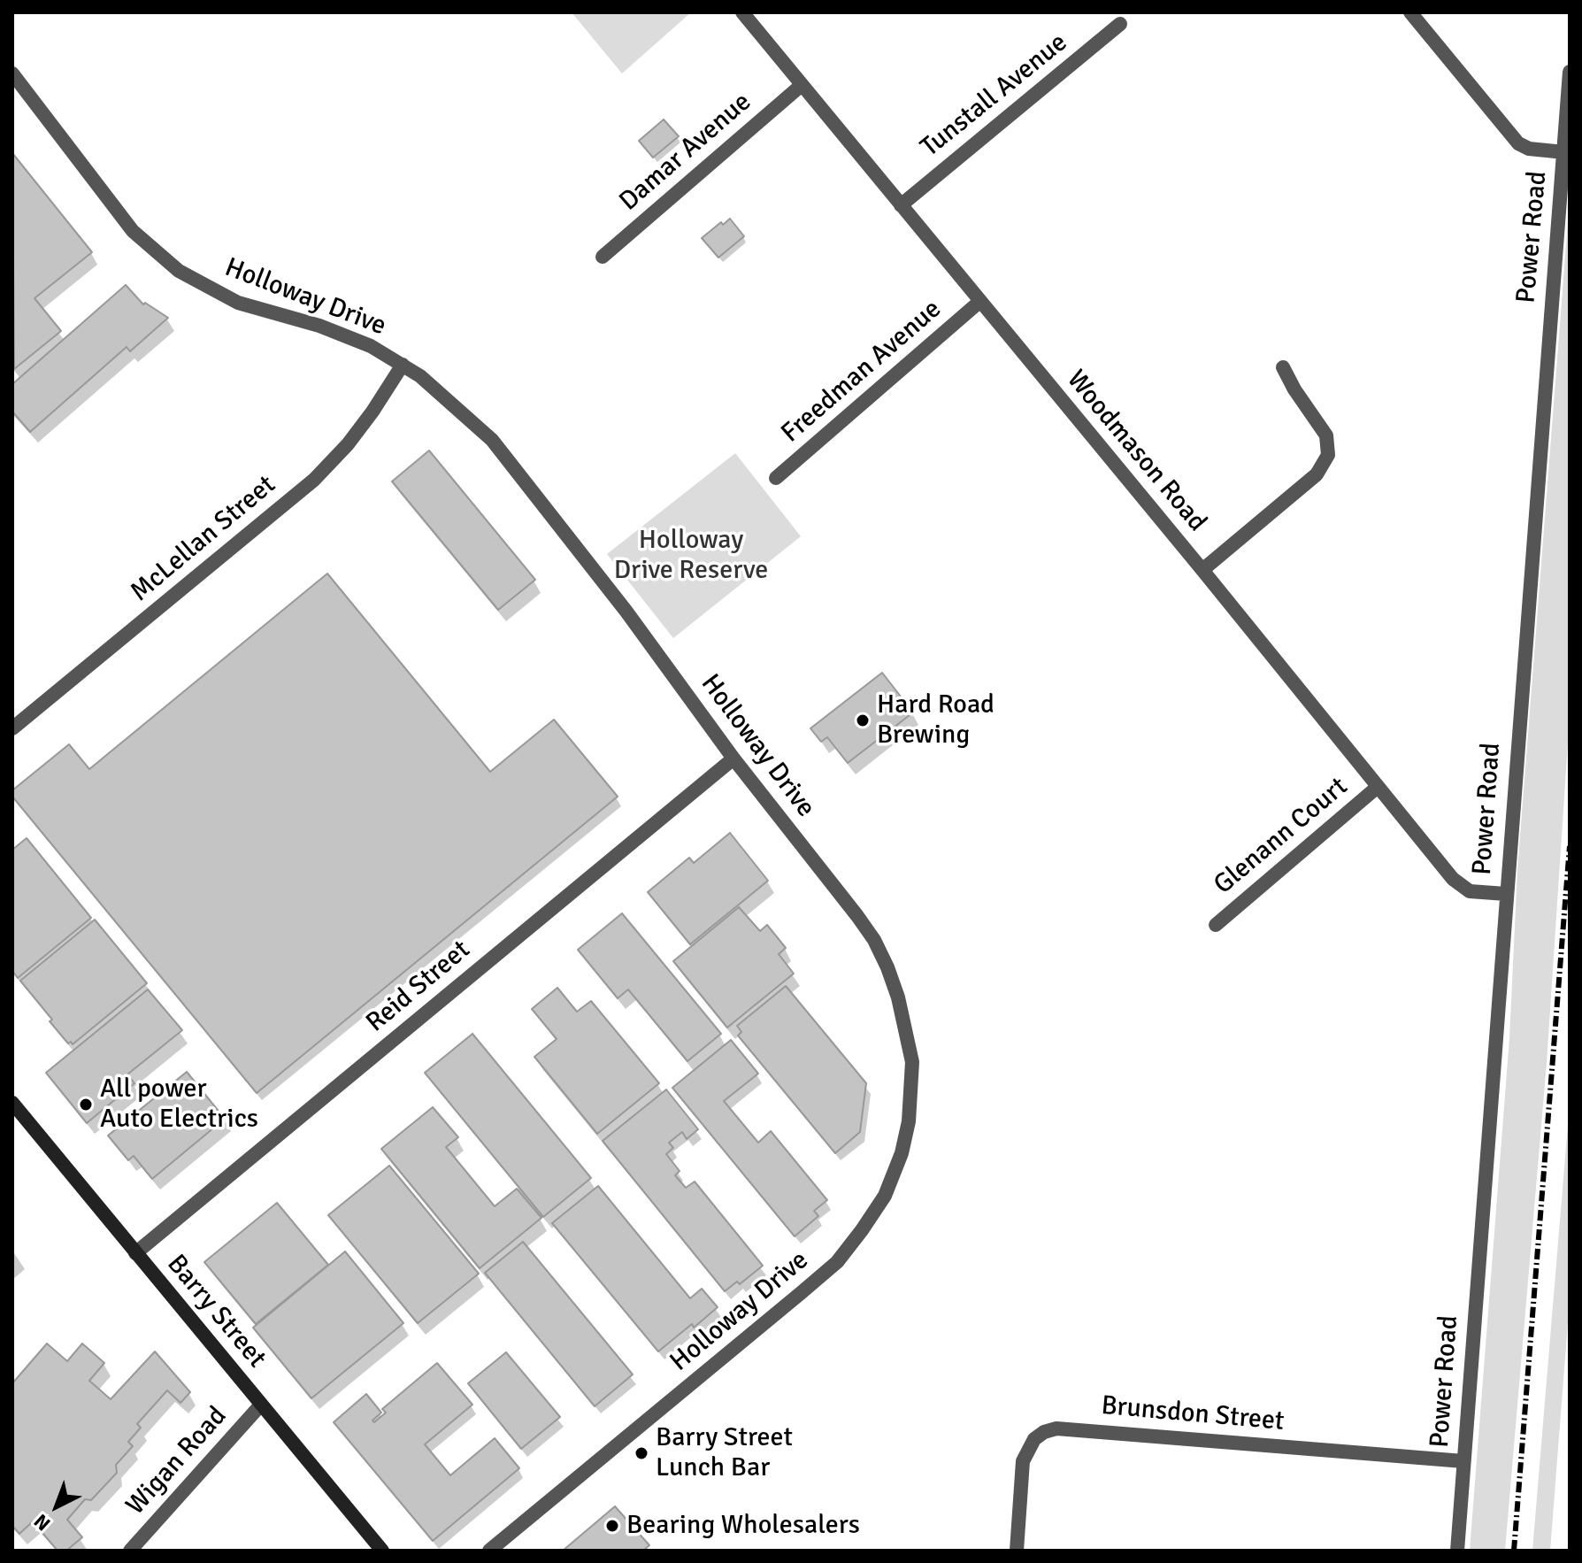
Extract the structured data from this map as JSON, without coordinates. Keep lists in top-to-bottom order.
{
  "streets": {
    "main road": ["Barry Street"],
    "street": [
      "Tunstall Avenue",
      "Damar Avenue",
      "Power Road",
      "Holloway Drive",
      "Freedman Avenue",
      "Woodmason Road",
      "McLellan Street",
      "Glenann Court",
      "Reid Street",
      "Brunsdon Street",
      "Wigan Road"
    ]
  },
  "crossings": [
    ["Tunstall Avenue", "Woodmason Road"],
    ["Damar Avenue", "Woodmason Road"],
    ["Power Road", "Woodmason Road"],
    ["Power Road", "Brunsdon Street"],
    ["Holloway Drive", "McLellan Street"],
    ["Holloway Drive", "Reid Street"],
    ["Freedman Avenue", "Woodmason Road"],
    ["Woodmason Road", "Glenann Court"],
    ["Reid Street", "Barry Street"],
    ["Barry Street", "Wigan Road"]
  ],
  "parks": ["Holloway Drive Reserve"],
  "places": [
    "Hard Road Brewing",
    "All power Auto Electrics",
    "Barry Street Lunch Bar",
    "Bearing Wholesalers"
  ],
  "north": "bottom left"
}
